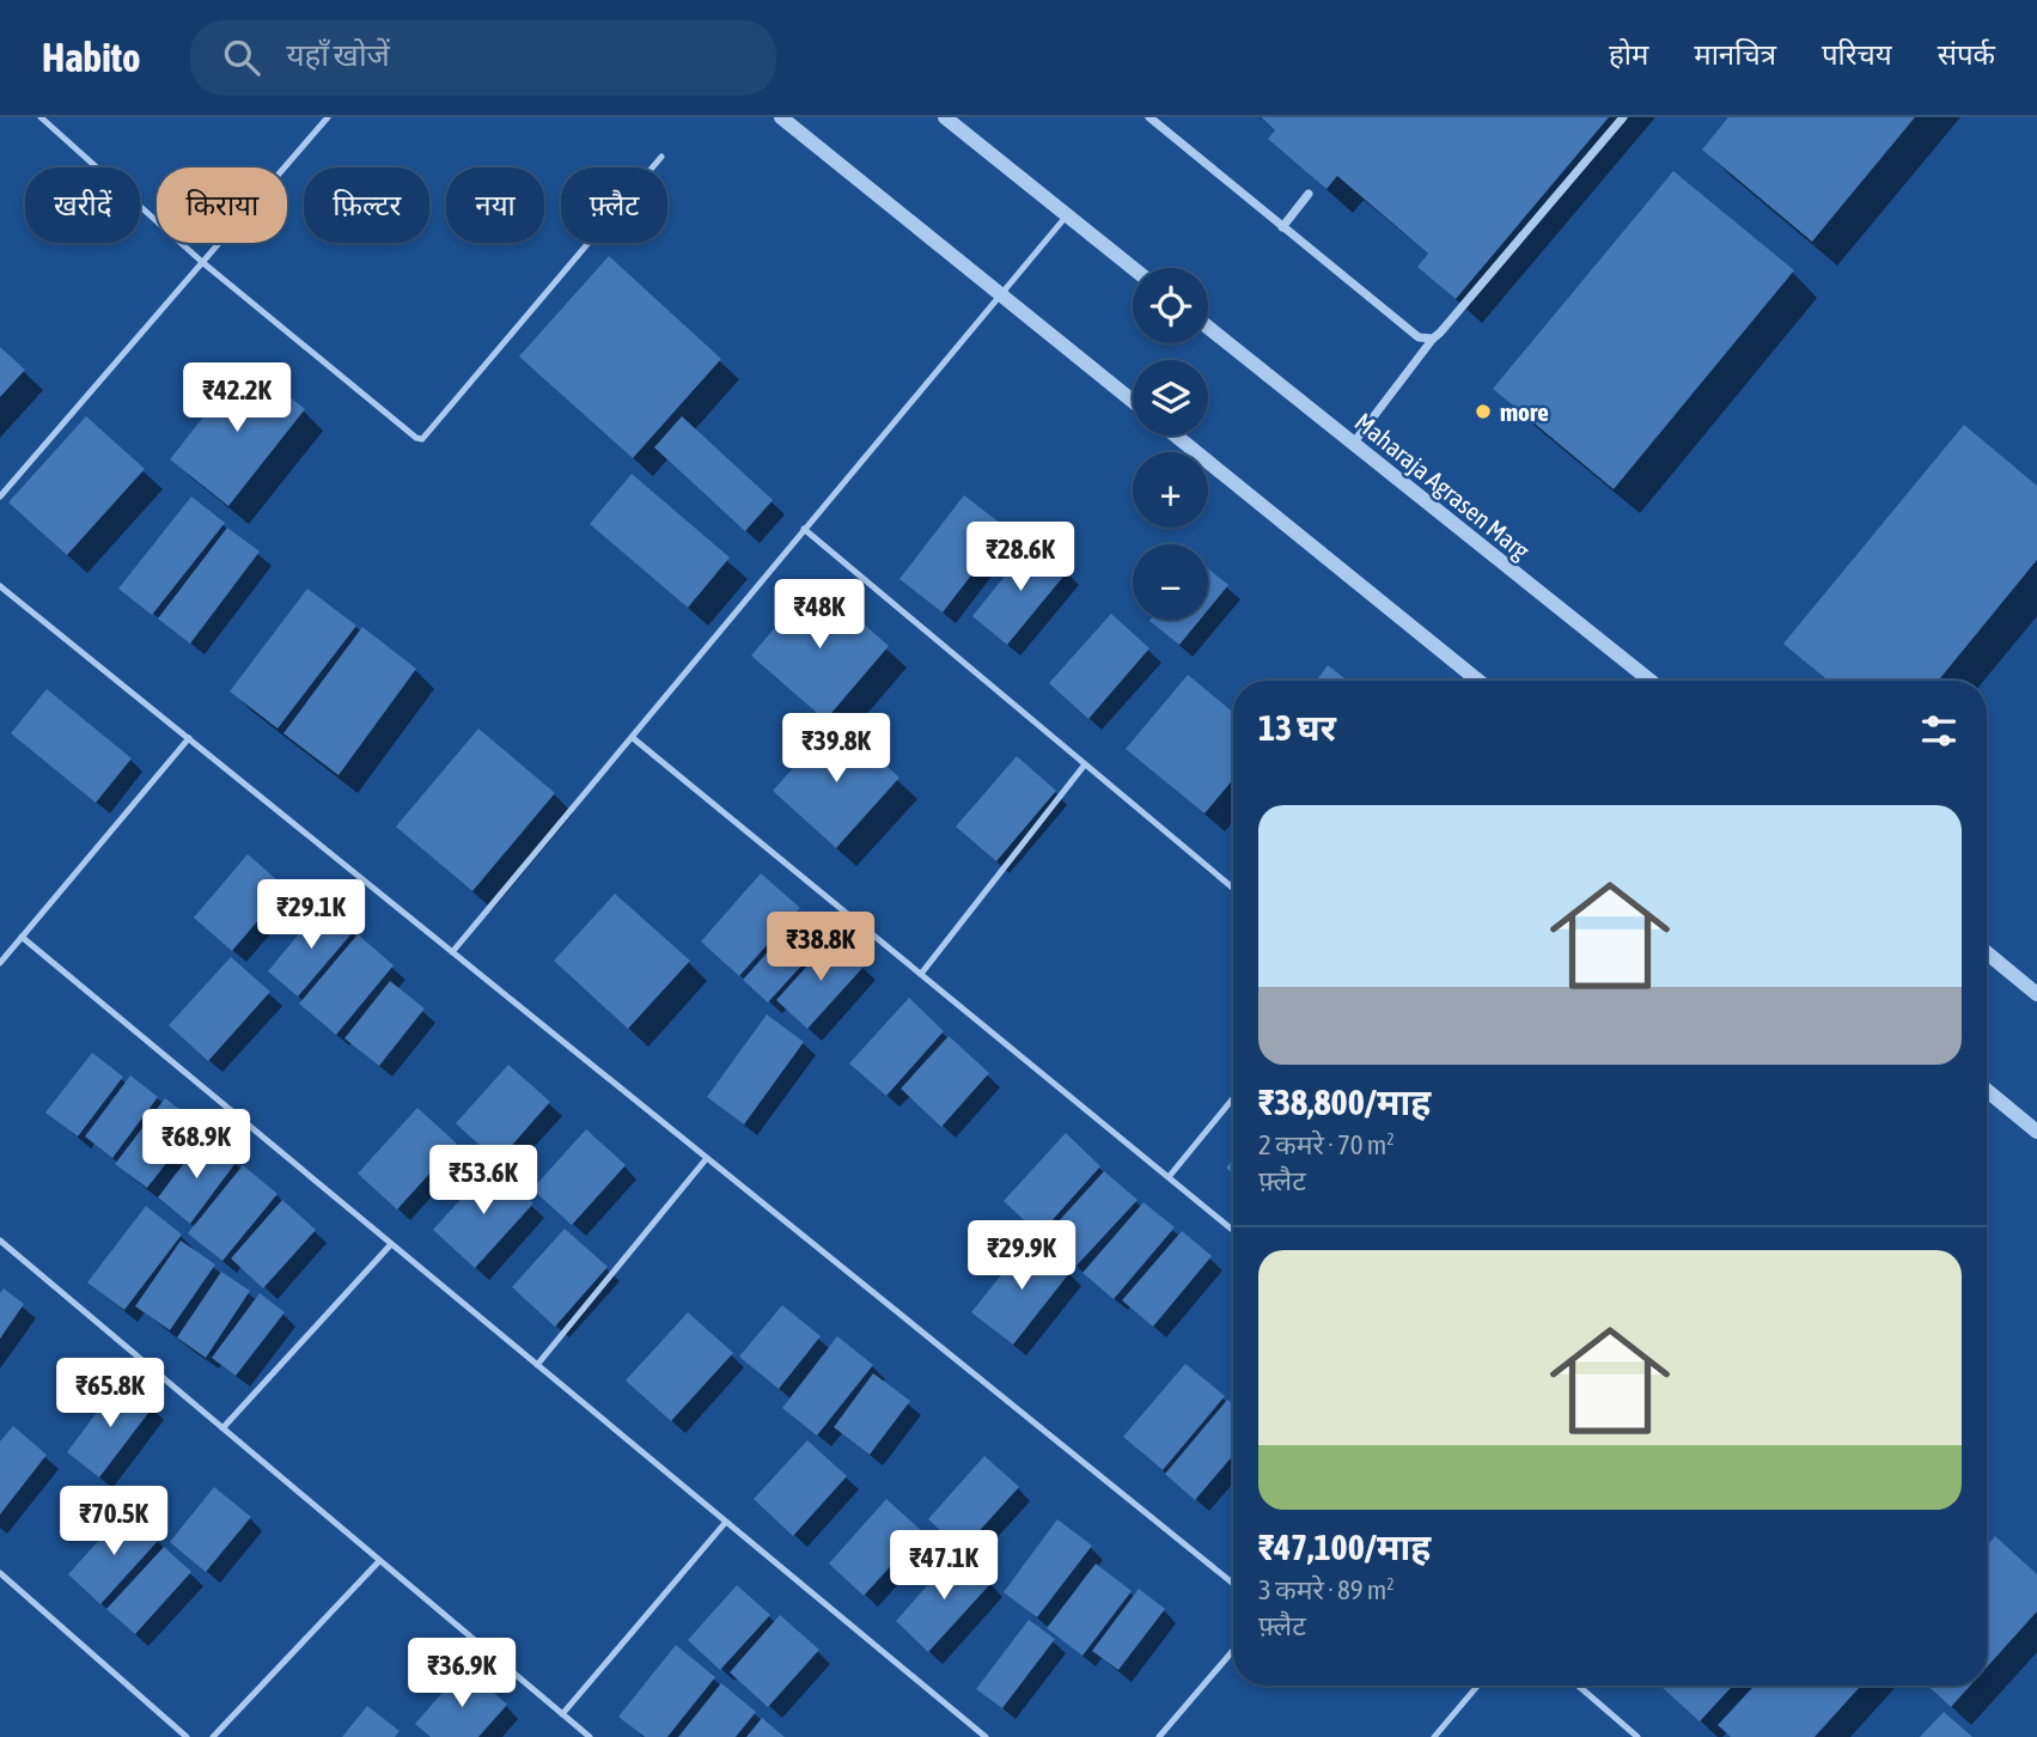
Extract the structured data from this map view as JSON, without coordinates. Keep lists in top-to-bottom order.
{
  "streets": {
    "street": ["Maharaja Agrasen Marg"]
  },
  "places": ["more"],
  "page": {
    "header": "Habito",
    "search": "यहाँ खोजें",
    "nav": [
      "होम",
      "मानचित्र",
      "परिचय",
      "संपर्क"
    ],
    "chip": [
      "खरीदें",
      "किराया",
      "फ़िल्टर",
      "नया",
      "फ़्लैट"
    ],
    "map_buttons": ["+", "−"],
    "price": [
      "₹42.2K",
      "₹28.6K",
      "₹48K",
      "₹39.8K",
      "₹29.1K",
      "₹38.8K",
      "₹68.9K",
      "₹53.6K",
      "₹29.9K",
      "₹65.8K",
      "₹70.5K",
      "₹47.1K",
      "₹36.9K"
    ],
    "heading": "13 घर",
    "list": [
      {
        "name": "₹38,800/माह",
        "note": "2 कमरे · 70 m² · फ़्लैट"
      },
      {
        "name": "₹47,100/माह",
        "note": "3 कमरे · 89 m² · फ़्लैट"
      }
    ]
  }
}
